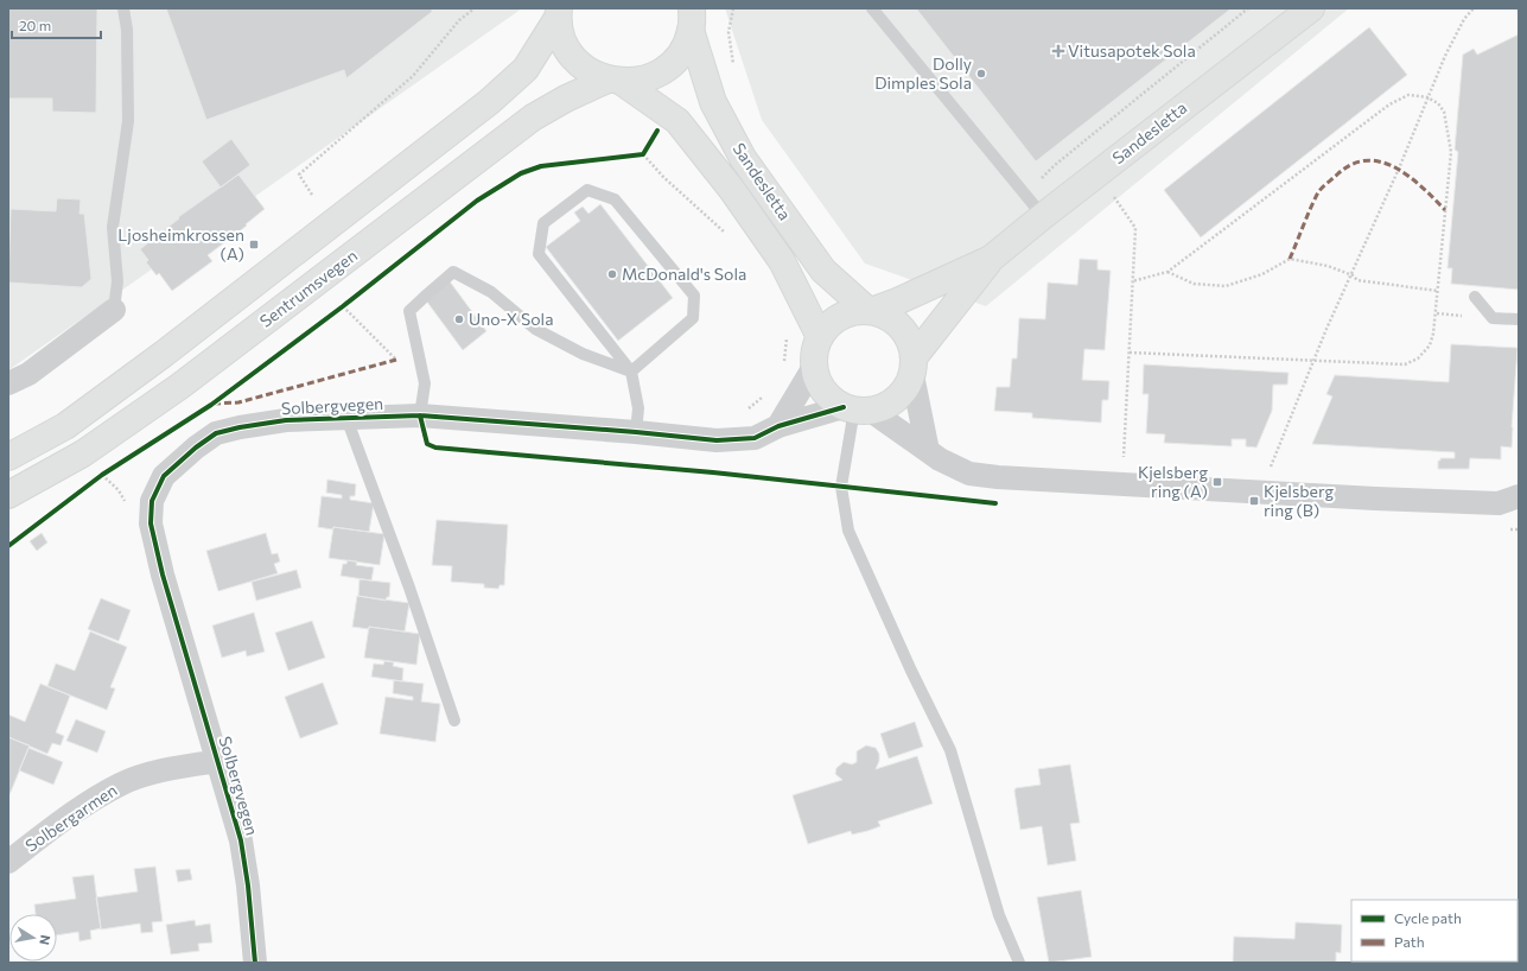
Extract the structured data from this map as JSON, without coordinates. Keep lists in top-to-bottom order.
{
  "streets": {
    "street": [
      "Sandesletta",
      "Sentrumsvegen",
      "Solbergvegen",
      "Solbergarmen"
    ]
  },
  "crossings": [
    ["Sandesletta", "Sentrumsvegen"],
    ["Sandesletta", "Solbergvegen"],
    ["Solbergvegen", "Solbergarmen"]
  ],
  "places": {
    "health": ["Vitusapotek Sola"],
    "other": ["Dolly Dimples Sola", "McDonald's Sola", "Uno-X Sola"],
    "transit": ["Ljosheimkrossen (A)", "Kjelsberg ring (A)", "Kjelsberg ring (B)"]
  },
  "legend": ["Cycle path", "Path"],
  "scale_bar": "20 m",
  "north": "right"
}
